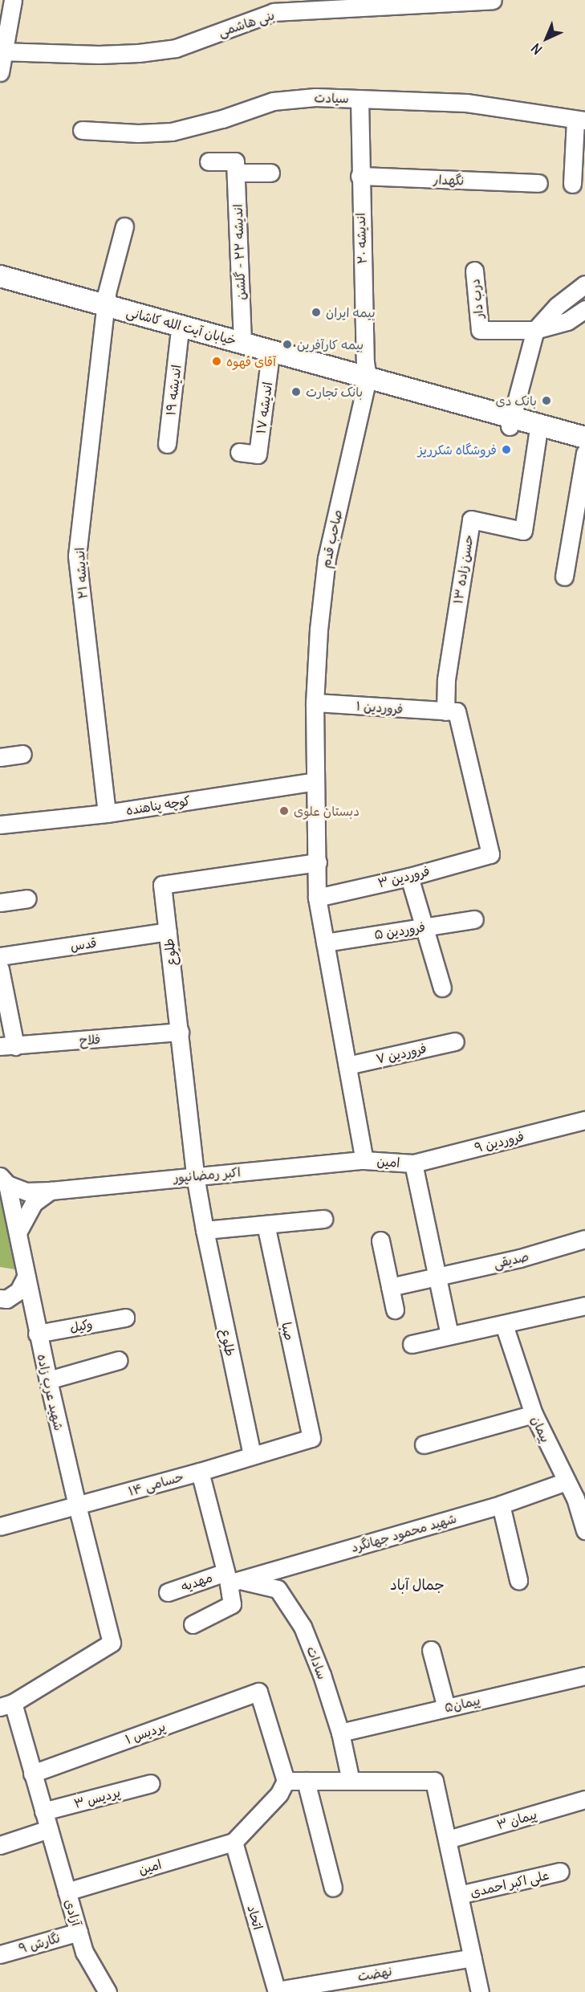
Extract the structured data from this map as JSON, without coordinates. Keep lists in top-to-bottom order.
{
  "streets": {
    "main road": ["خیابان آیت الله کاشانی"],
    "street": [
      "بنی هاشمی",
      "سیادت",
      "نگهدار",
      "اندیشه ۲۰",
      "اندیشه ۲۲ - گلشن",
      "درب دار",
      "اندیشه ۱۹",
      "اندیشه ۱۷",
      "صاحب قدم",
      "حسن زاده ۱۳",
      "اندیشه ۲۱",
      "فروردین ۱",
      "کوچه پناهنده",
      "فروردین ۳",
      "فروردین ۵",
      "قدس",
      "طلوع",
      "فلاح",
      "فروردین ۷",
      "فروردین ۹",
      "امین",
      "اکبر رمضانپور",
      "صدیقی",
      "وکیل",
      "صبا",
      "شهید عرب زاده",
      "پیمان",
      "حسامی ۱۴",
      "شهید محمود جهانگرد",
      "مهدیه",
      "سادات",
      "پیمان۵",
      "پردیس ۱",
      "پردیس ۳",
      "پیمان ۳",
      "علی اکبر احمدی",
      "آزادی",
      "اتحاد",
      "نگارش ۹",
      "نهضت"
    ]
  },
  "crossings": [
    ["سیادت", "اندیشه ۲۰"],
    ["نگهدار", "اندیشه ۲۰"],
    ["اندیشه ۲۰", "خیابان آیت الله کاشانی"],
    ["اندیشه ۲۰", "صاحب قدم"],
    ["اندیشه ۲۲ - گلشن", "خیابان آیت الله کاشانی"],
    ["خیابان آیت الله کاشانی", "اندیشه ۱۹"],
    ["خیابان آیت الله کاشانی", "اندیشه ۱۷"],
    ["خیابان آیت الله کاشانی", "صاحب قدم"],
    ["خیابان آیت الله کاشانی", "حسن زاده ۱۳"],
    ["خیابان آیت الله کاشانی", "اندیشه ۲۱"],
    ["صاحب قدم", "فروردین ۱"],
    ["صاحب قدم", "کوچه پناهنده"],
    ["صاحب قدم", "فروردین ۳"],
    ["صاحب قدم", "فروردین ۵"],
    ["صاحب قدم", "طلوع"],
    ["صاحب قدم", "فروردین ۷"],
    ["صاحب قدم", "امین"],
    ["صاحب قدم", "اکبر رمضانپور"],
    ["حسن زاده ۱۳", "فروردین ۱"],
    ["حسن زاده ۱۳", "فروردین ۳"],
    ["اندیشه ۲۱", "کوچه پناهنده"],
    ["فروردین ۱", "فروردین ۳"],
    ["قدس", "طلوع"],
    ["طلوع", "فلاح"],
    ["طلوع", "اکبر رمضانپور"],
    ["طلوع", "حسامی ۱۴"],
    ["فروردین ۹", "امین"],
    ["امین", "اکبر رمضانپور"],
    ["امین", "آزادی"],
    ["امین", "اتحاد"],
    ["اکبر رمضانپور", "شهید عرب زاده"],
    ["وکیل", "شهید عرب زاده"],
    ["صبا", "حسامی ۱۴"],
    ["شهید عرب زاده", "حسامی ۱۴"],
    ["شهید عرب زاده", "آزادی"],
    ["پیمان", "شهید محمود جهانگرد"],
    ["شهید محمود جهانگرد", "مهدیه"],
    ["شهید محمود جهانگرد", "سادات"],
    ["مهدیه", "سادات"],
    ["سادات", "پیمان۵"],
    ["پردیس ۱", "آزادی"],
    ["پردیس ۳", "آزادی"],
    ["آزادی", "نگارش ۹"],
    ["اتحاد", "نهضت"]
  ],
  "districts": ["جمال آباد"],
  "places": [
    "بیمه ایران",
    "بیمه کارآفرین",
    "آقای قهوه",
    "بانک تجارت",
    "بانک دی",
    "فروشگاه شکرریز",
    "دبستان علوی"
  ],
  "north": "bottom left"
}
